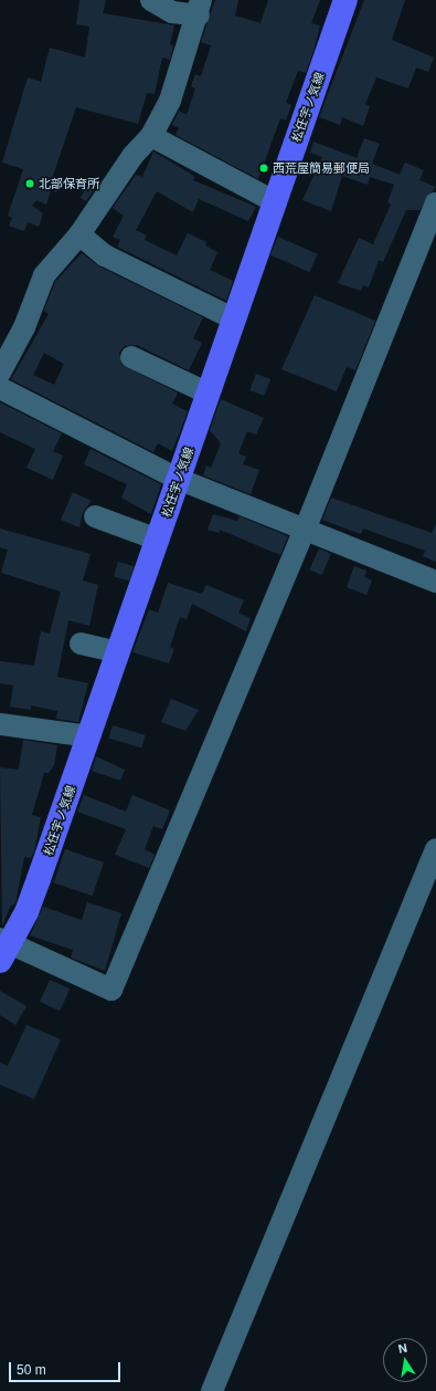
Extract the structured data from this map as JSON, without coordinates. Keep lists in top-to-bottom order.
{
  "streets": {
    "main road": ["松任宇ノ気線"]
  },
  "places": ["西荒屋簡易郵便局", "北部保育所"],
  "scale_bar": "50 m",
  "north": "top"
}
